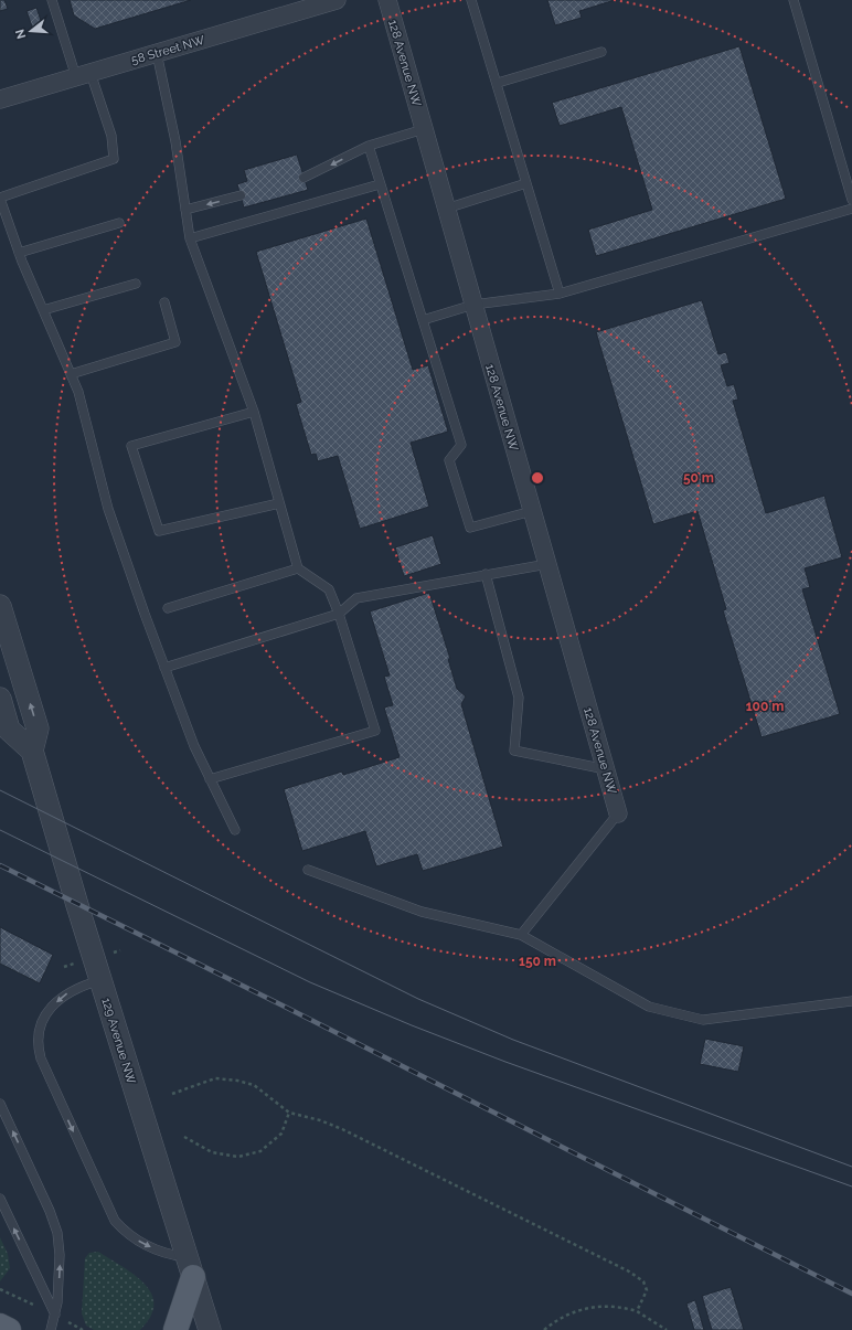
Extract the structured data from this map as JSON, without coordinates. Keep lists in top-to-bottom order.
{
  "streets": {
    "street": ["58 Street NW", "128 Avenue NW", "129 Avenue NW"]
  },
  "north": "left",
  "rings": ["50 m", "100 m", "150 m"]
}
